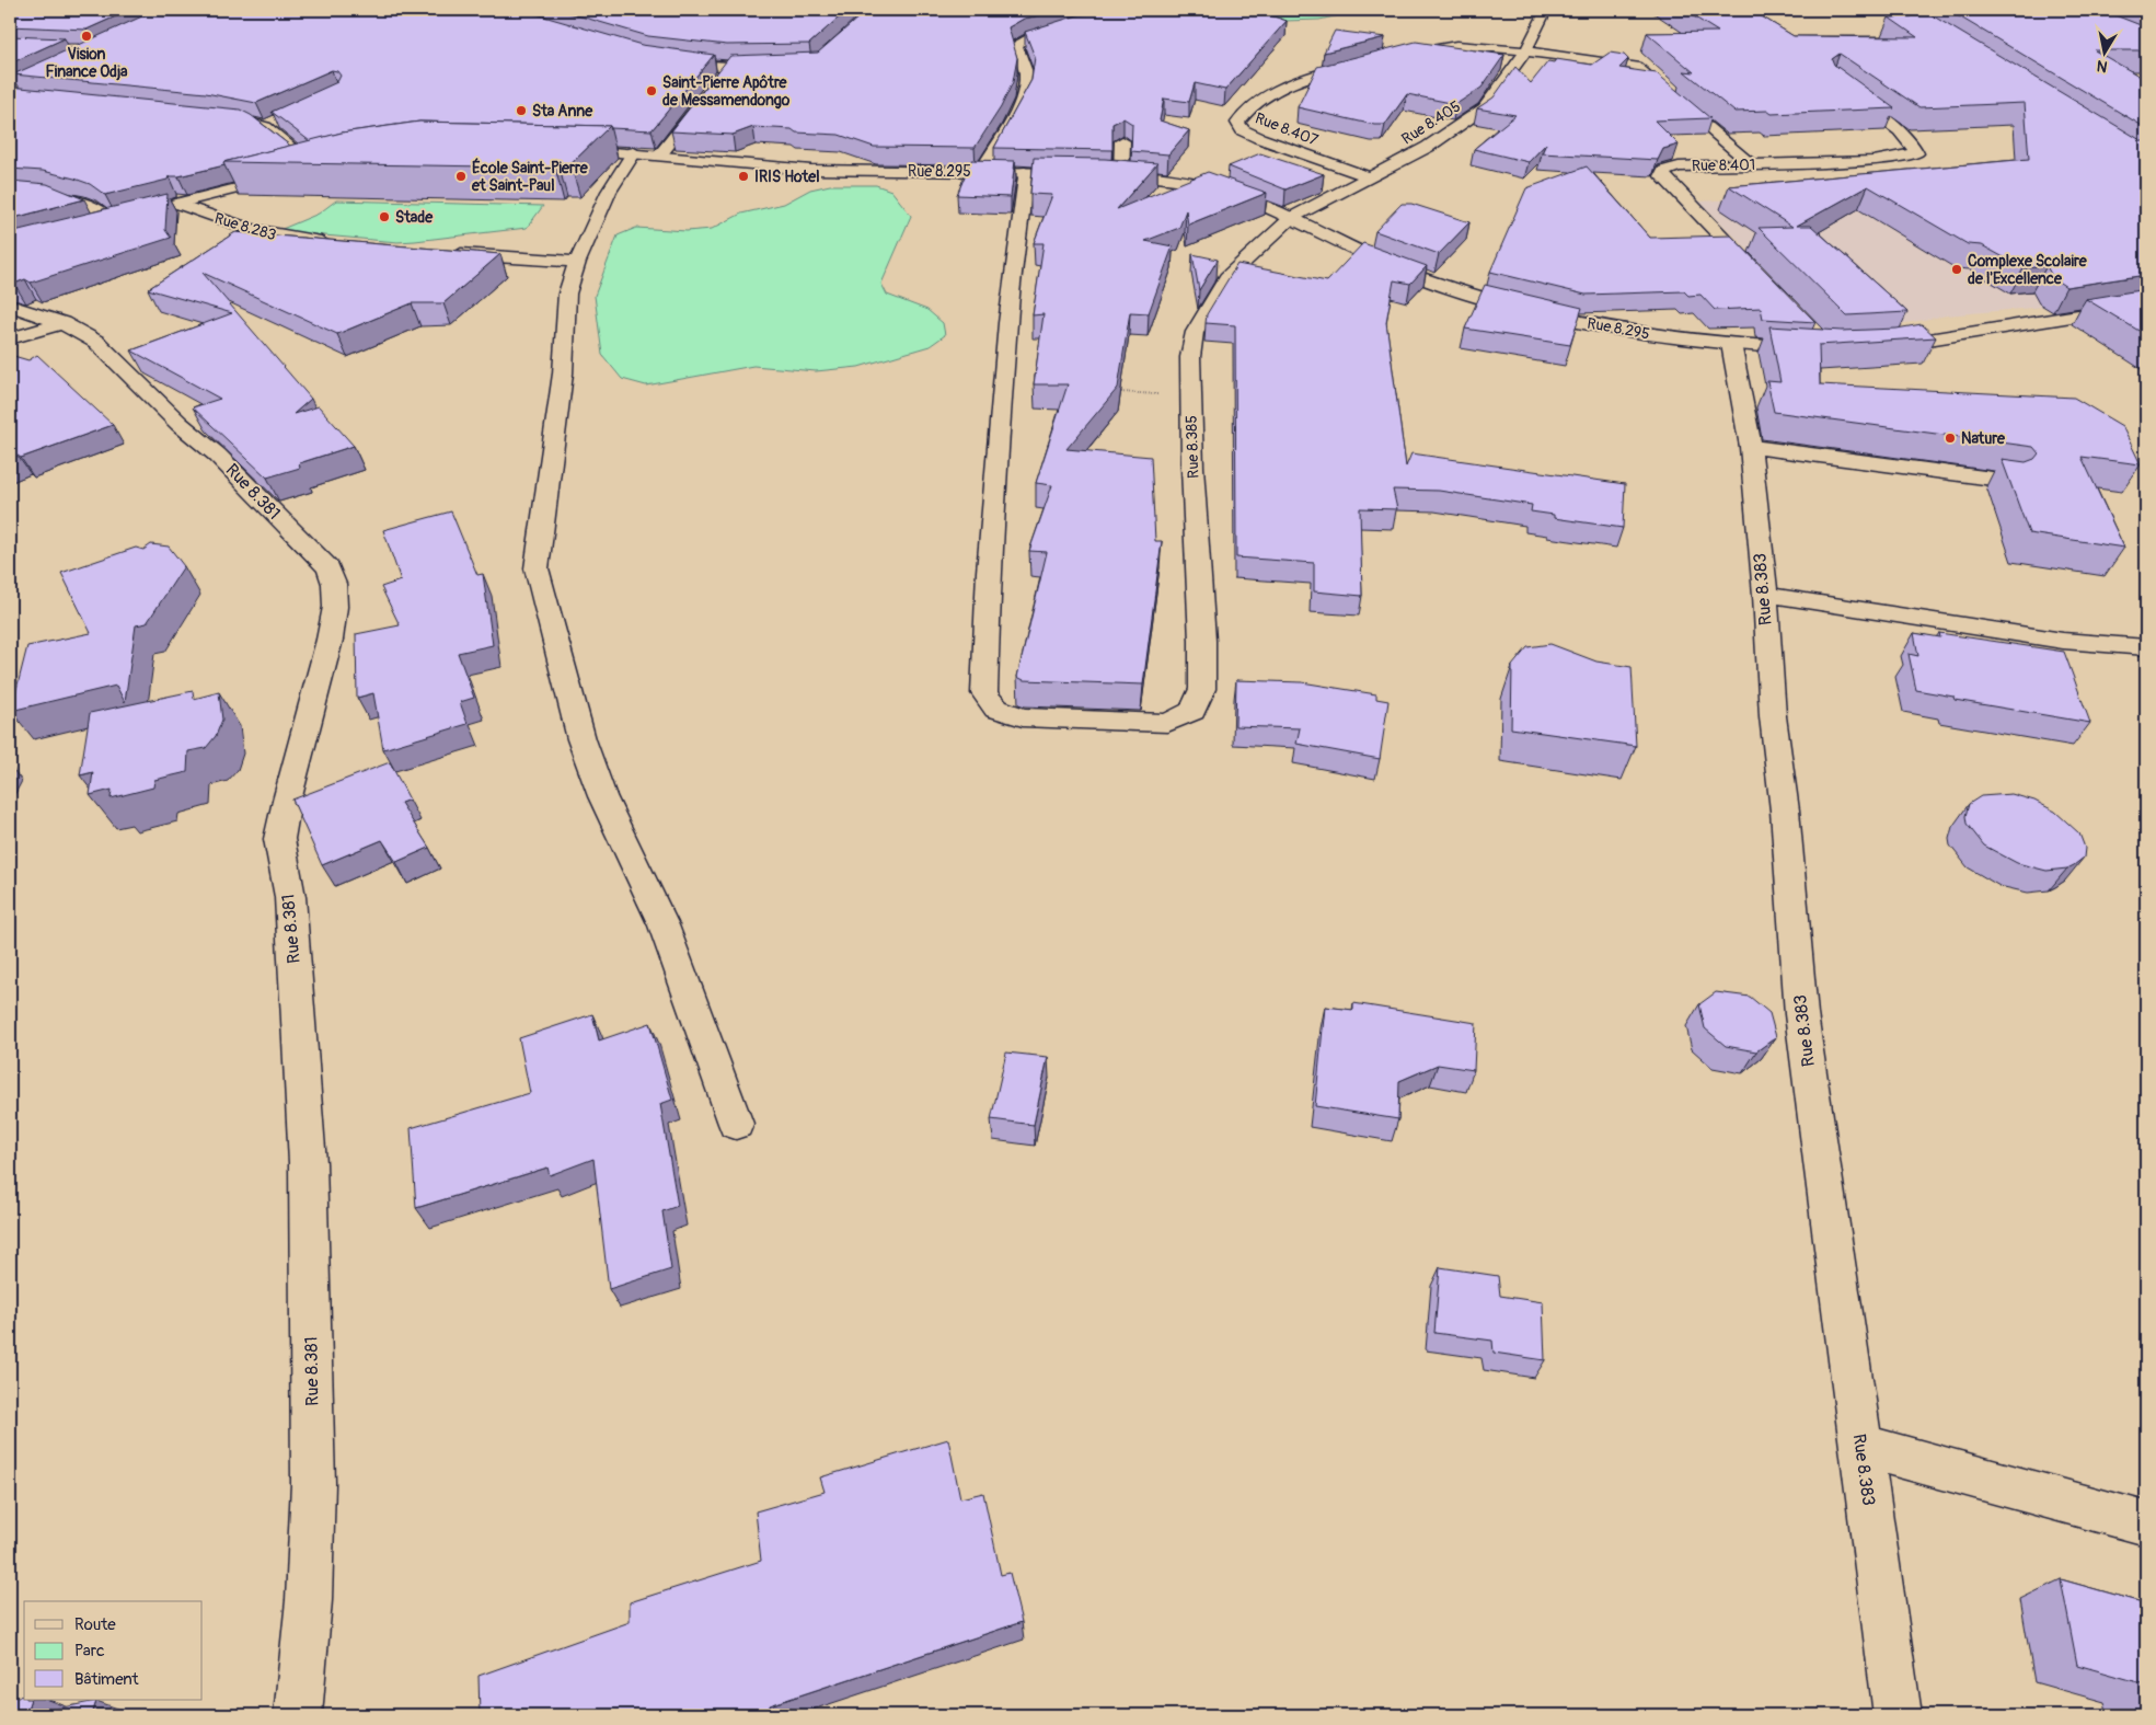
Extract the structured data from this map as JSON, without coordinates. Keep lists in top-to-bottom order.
{
  "streets": {
    "street": [
      "Rue 8.405",
      "Rue 8.407",
      "Rue 8.401",
      "Rue 8.295",
      "Rue 8.283",
      "Rue 8.385",
      "Rue 8.381",
      "Rue 8.383"
    ]
  },
  "crossings": [
    ["Rue 8.405", "Rue 8.407"],
    ["Rue 8.405", "Rue 8.295"],
    ["Rue 8.405", "Rue 8.385"],
    ["Rue 8.295", "Rue 8.385"],
    ["Rue 8.295", "Rue 8.383"]
  ],
  "places": [
    "Vision Finance Odja",
    "Saint-Pierre Apôtre de Messamendongo",
    "Sta Anne",
    "École Saint-Pierre et Saint-Paul",
    "IRIS Hotel",
    "Stade",
    "Complexe Scolaire de l'Excellence",
    "Nature"
  ],
  "legend": ["Route", "Parc", "Bâtiment"],
  "north": "bottom"
}
